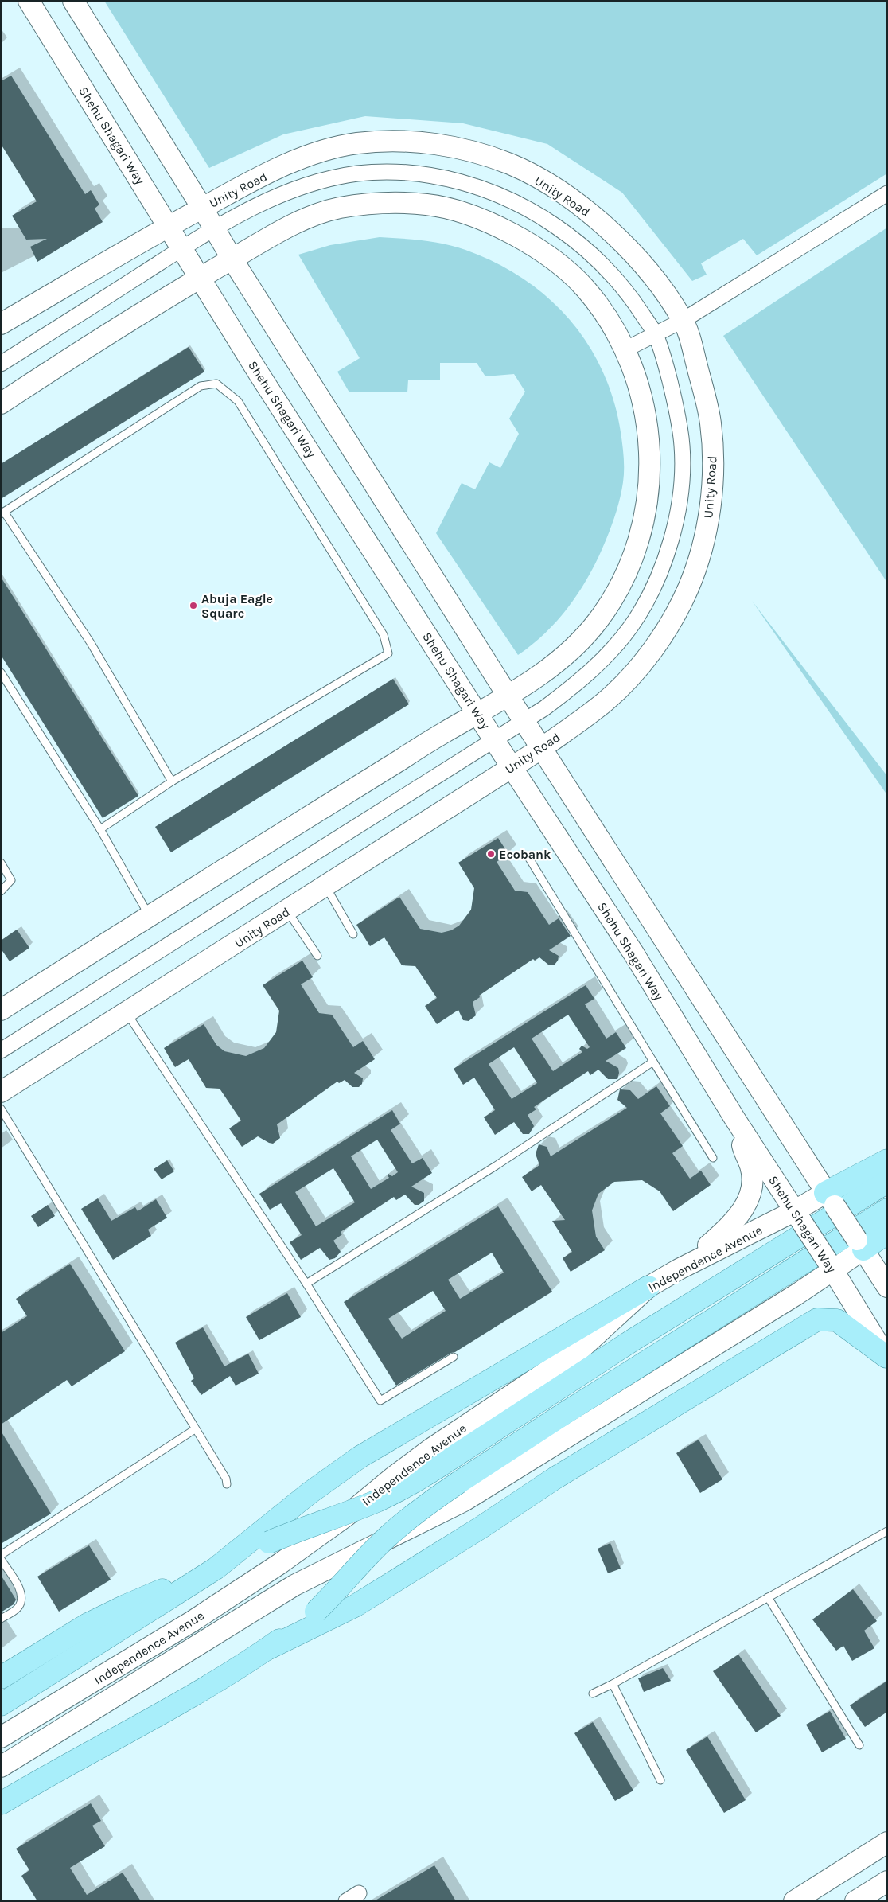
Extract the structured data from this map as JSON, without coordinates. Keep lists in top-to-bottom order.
{
  "streets": {
    "main road": ["Shehu Shagari Way", "Unity Road", "Independence Avenue"]
  },
  "crossings": [
    ["Shehu Shagari Way", "Unity Road"],
    ["Shehu Shagari Way", "Independence Avenue"]
  ],
  "places": ["Abuja Eagle Square", "Ecobank"]
}
